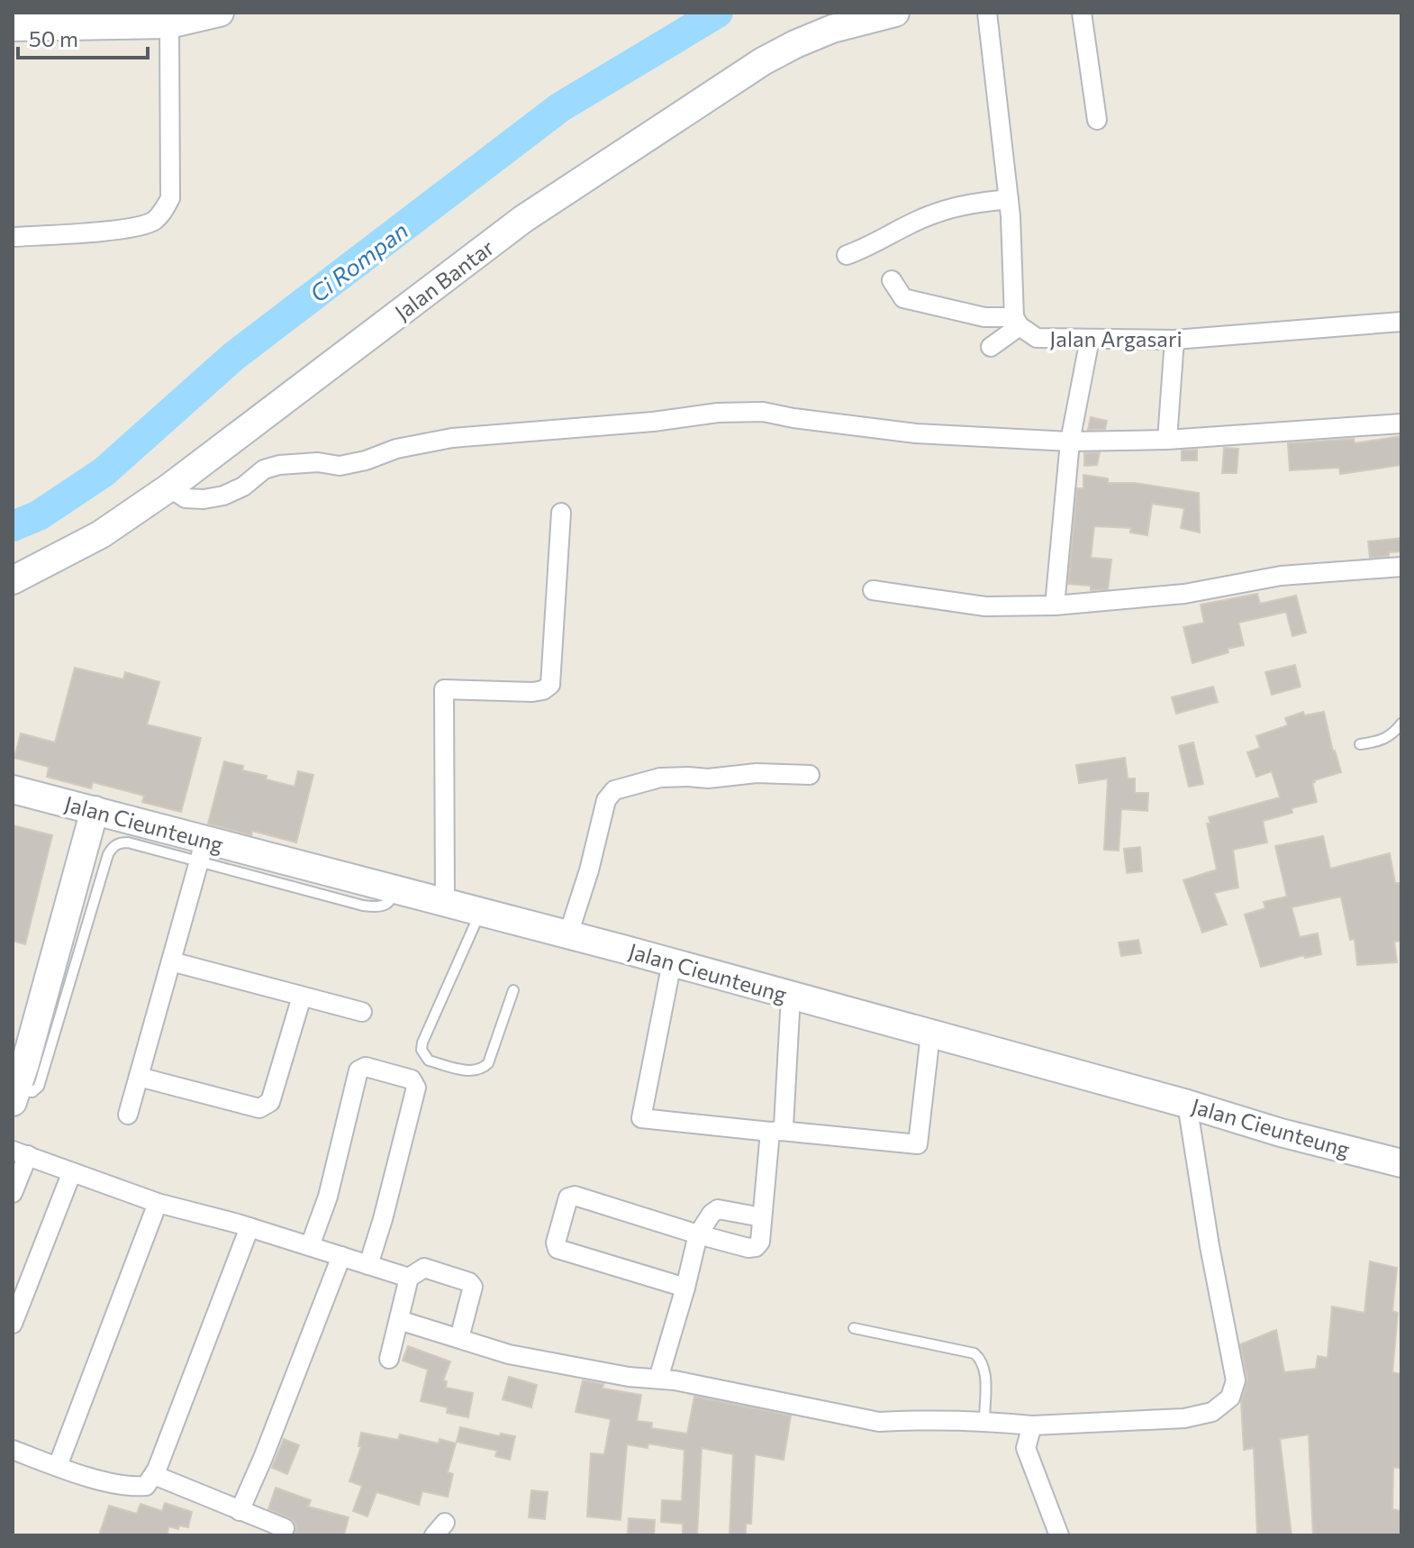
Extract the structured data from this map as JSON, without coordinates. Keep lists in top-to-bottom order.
{
  "streets": {
    "street": ["Jalan Bantar", "Jalan Argasari", "Jalan Cieunteung"]
  },
  "water": ["Ci Rompan"],
  "scale_bar": "50 m"
}
